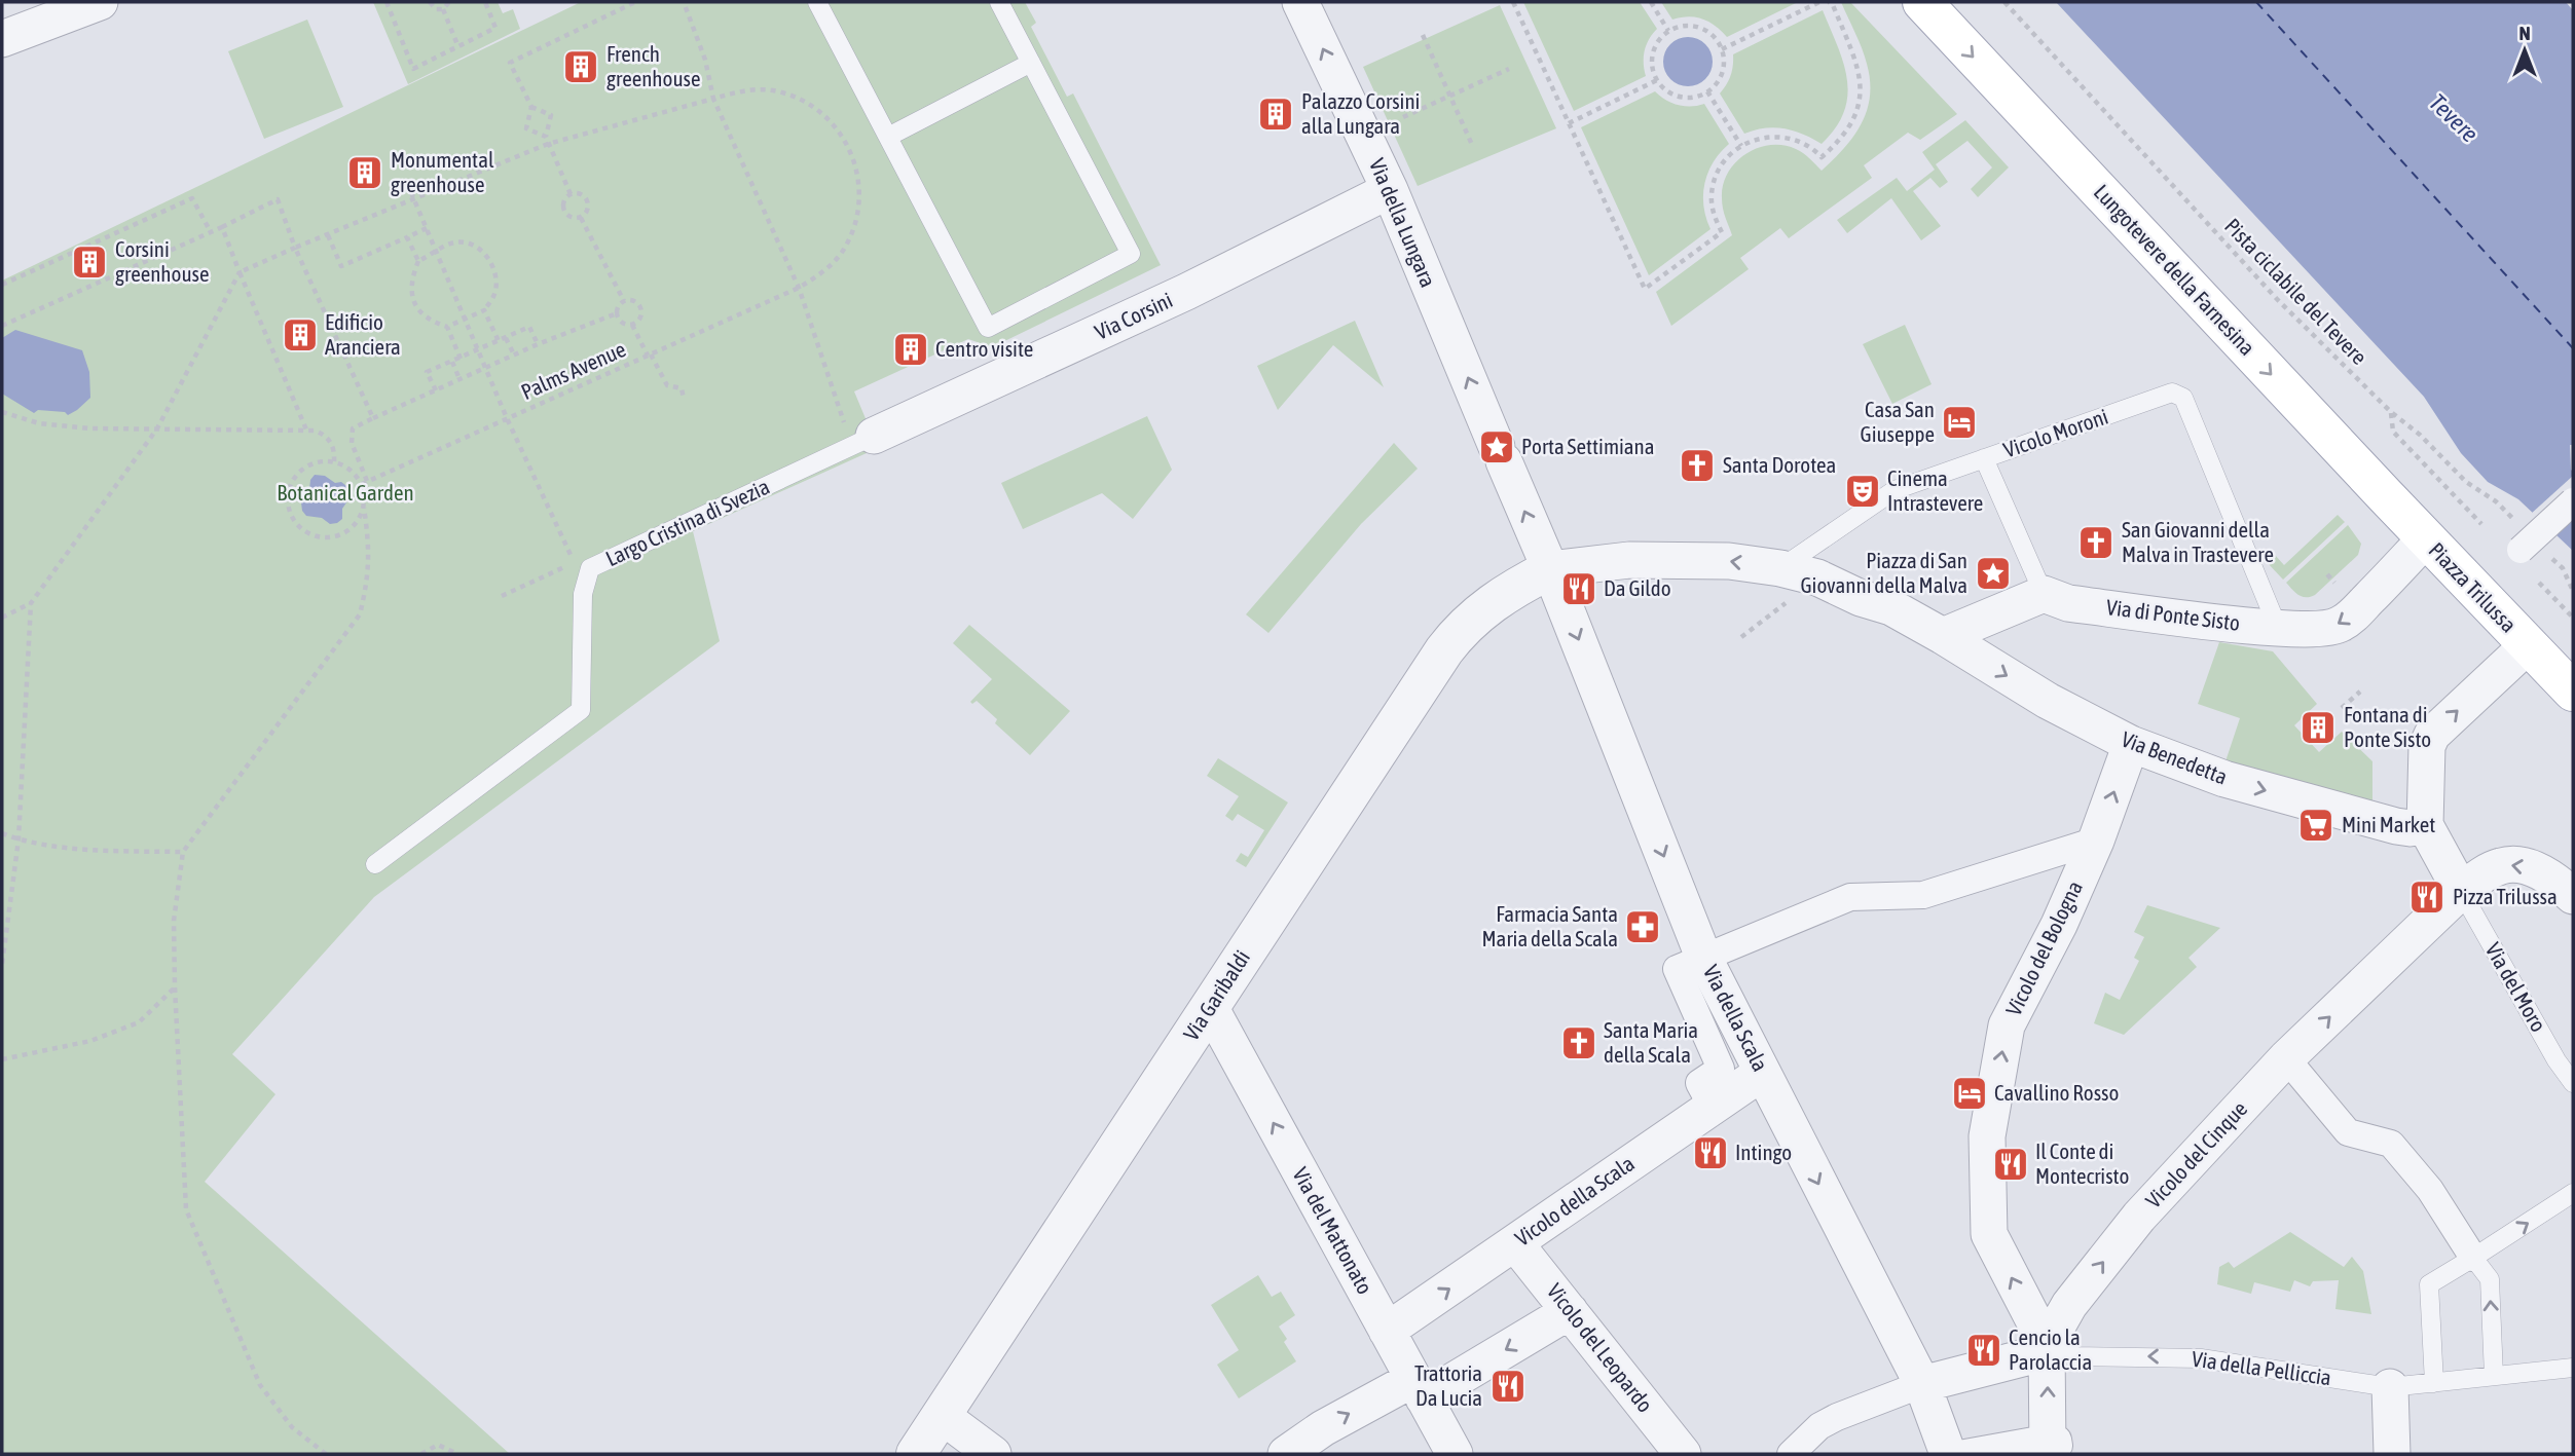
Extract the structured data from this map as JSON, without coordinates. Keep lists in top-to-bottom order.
{
  "streets": {
    "main road": ["Lungotevere della Farnesina", "Piazza Trilussa"],
    "street": [
      "Via della Lungara",
      "Via Corsini",
      "Via di Ponte Sisto",
      "Via Benedetta",
      "Vicolo del Bologna",
      "Via Garibaldi",
      "Via della Scala",
      "Vicolo del Cinque",
      "Vicolo della Scala",
      "Via del Mattonato",
      "Vicolo del Leopardo"
    ],
    "lane": [
      "Vicolo Moroni",
      "Largo Cristina di Svezia",
      "Via del Moro",
      "Via della Pelliccia"
    ],
    "path": ["Pista ciclabile del Tevere", "Palms Avenue"]
  },
  "crossings": [
    ["Via della Lungara", "Via Corsini"],
    ["Via della Lungara", "Via Benedetta"],
    ["Via della Lungara", "Via Garibaldi"],
    ["Via della Lungara", "Via della Scala"],
    ["Lungotevere della Farnesina", "Piazza Trilussa"],
    ["Via Corsini", "Largo Cristina di Svezia"],
    ["Vicolo Moroni", "Piazza Trilussa"],
    ["Vicolo Moroni", "Via di Ponte Sisto"],
    ["Vicolo Moroni", "Via Benedetta"],
    ["Piazza Trilussa", "Via di Ponte Sisto"],
    ["Piazza Trilussa", "Via Benedetta"],
    ["Via Benedetta", "Vicolo del Bologna"],
    ["Via Benedetta", "Via Garibaldi"],
    ["Via Benedetta", "Via della Scala"],
    ["Vicolo del Bologna", "Via della Scala"],
    ["Vicolo del Bologna", "Vicolo del Cinque"],
    ["Vicolo del Bologna", "Vicolo della Scala"],
    ["Vicolo del Bologna", "Via della Pelliccia"],
    ["Via del Moro", "Vicolo del Cinque"],
    ["Via Garibaldi", "Via della Scala"],
    ["Via Garibaldi", "Via del Mattonato"],
    ["Via della Scala", "Vicolo della Scala"],
    ["Vicolo del Cinque", "Via della Pelliccia"],
    ["Vicolo della Scala", "Via del Mattonato"],
    ["Vicolo della Scala", "Vicolo del Leopardo"]
  ],
  "one_way": [
    "Via della Lungara",
    "Lungotevere della Farnesina",
    "Vicolo del Bologna",
    "Via della Scala",
    "Via del Mattonato",
    "Via della Pelliccia"
  ],
  "water": ["Tevere"],
  "parks": ["Botanical Garden"],
  "places": {
    "building": [
      "French greenhouse",
      "Palazzo Corsini alla Lungara",
      "Monumental greenhouse",
      "Corsini greenhouse",
      "Edificio Aranciera",
      "Centro visite",
      "Fontana di Ponte Sisto"
    ],
    "hotel": ["Casa San Giuseppe", "Cavallino Rosso"],
    "place": ["Porta Settimiana", "Piazza di San Giovanni della Malva"],
    "church": ["Santa Dorotea", "San Giovanni della Malva in Trastevere", "Santa Maria della Scala"],
    "theatre": ["Cinema Intrastevere"],
    "restaurant": [
      "Da Gildo",
      "Pizza Trilussa",
      "Intingo",
      "Il Conte di Montecristo",
      "Cencio la Parolaccia",
      "Trattoria Da Lucia"
    ],
    "supermarket": ["Mini Market"],
    "pharmacy": ["Farmacia Santa Maria della Scala"]
  },
  "north": "top"
}
